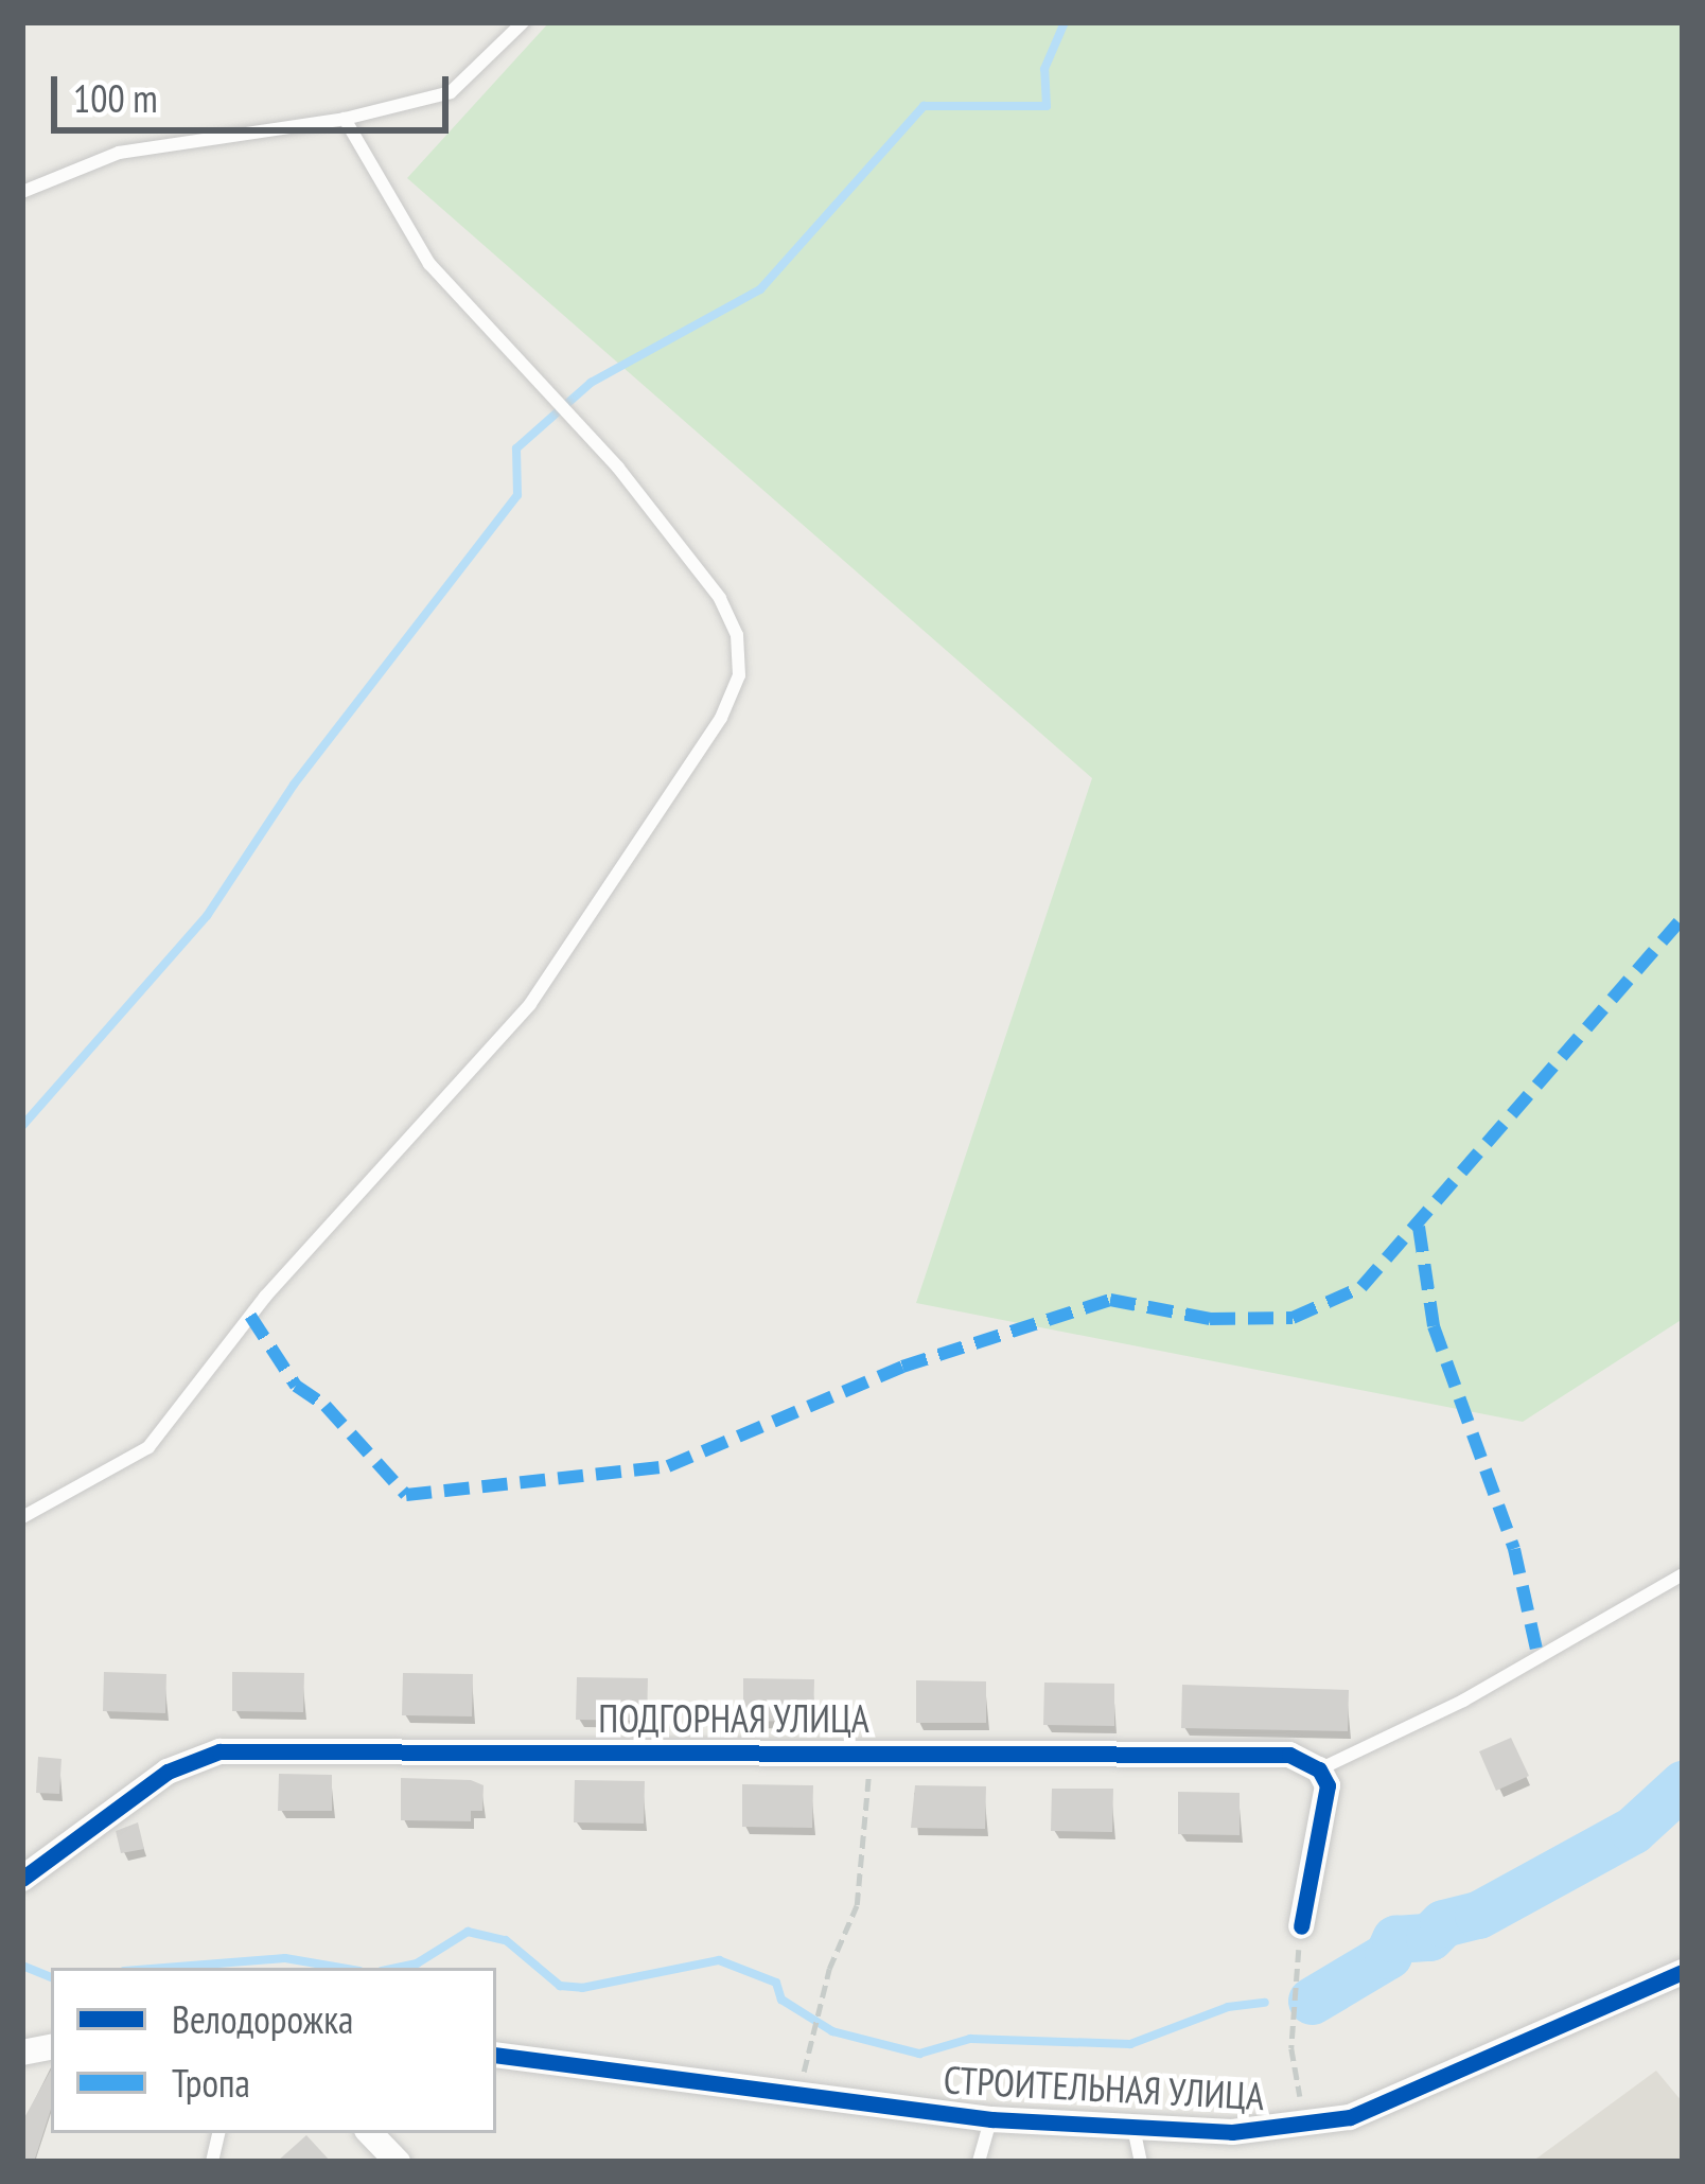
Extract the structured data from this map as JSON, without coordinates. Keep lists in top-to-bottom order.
{
  "streets": {
    "street": ["ПОДГОРНАЯ УЛИЦА", "СТРОИТЕЛЬНАЯ УЛИЦА"]
  },
  "legend": ["Велодорожка", "Тропа"],
  "scale_bar": "100 m"
}
